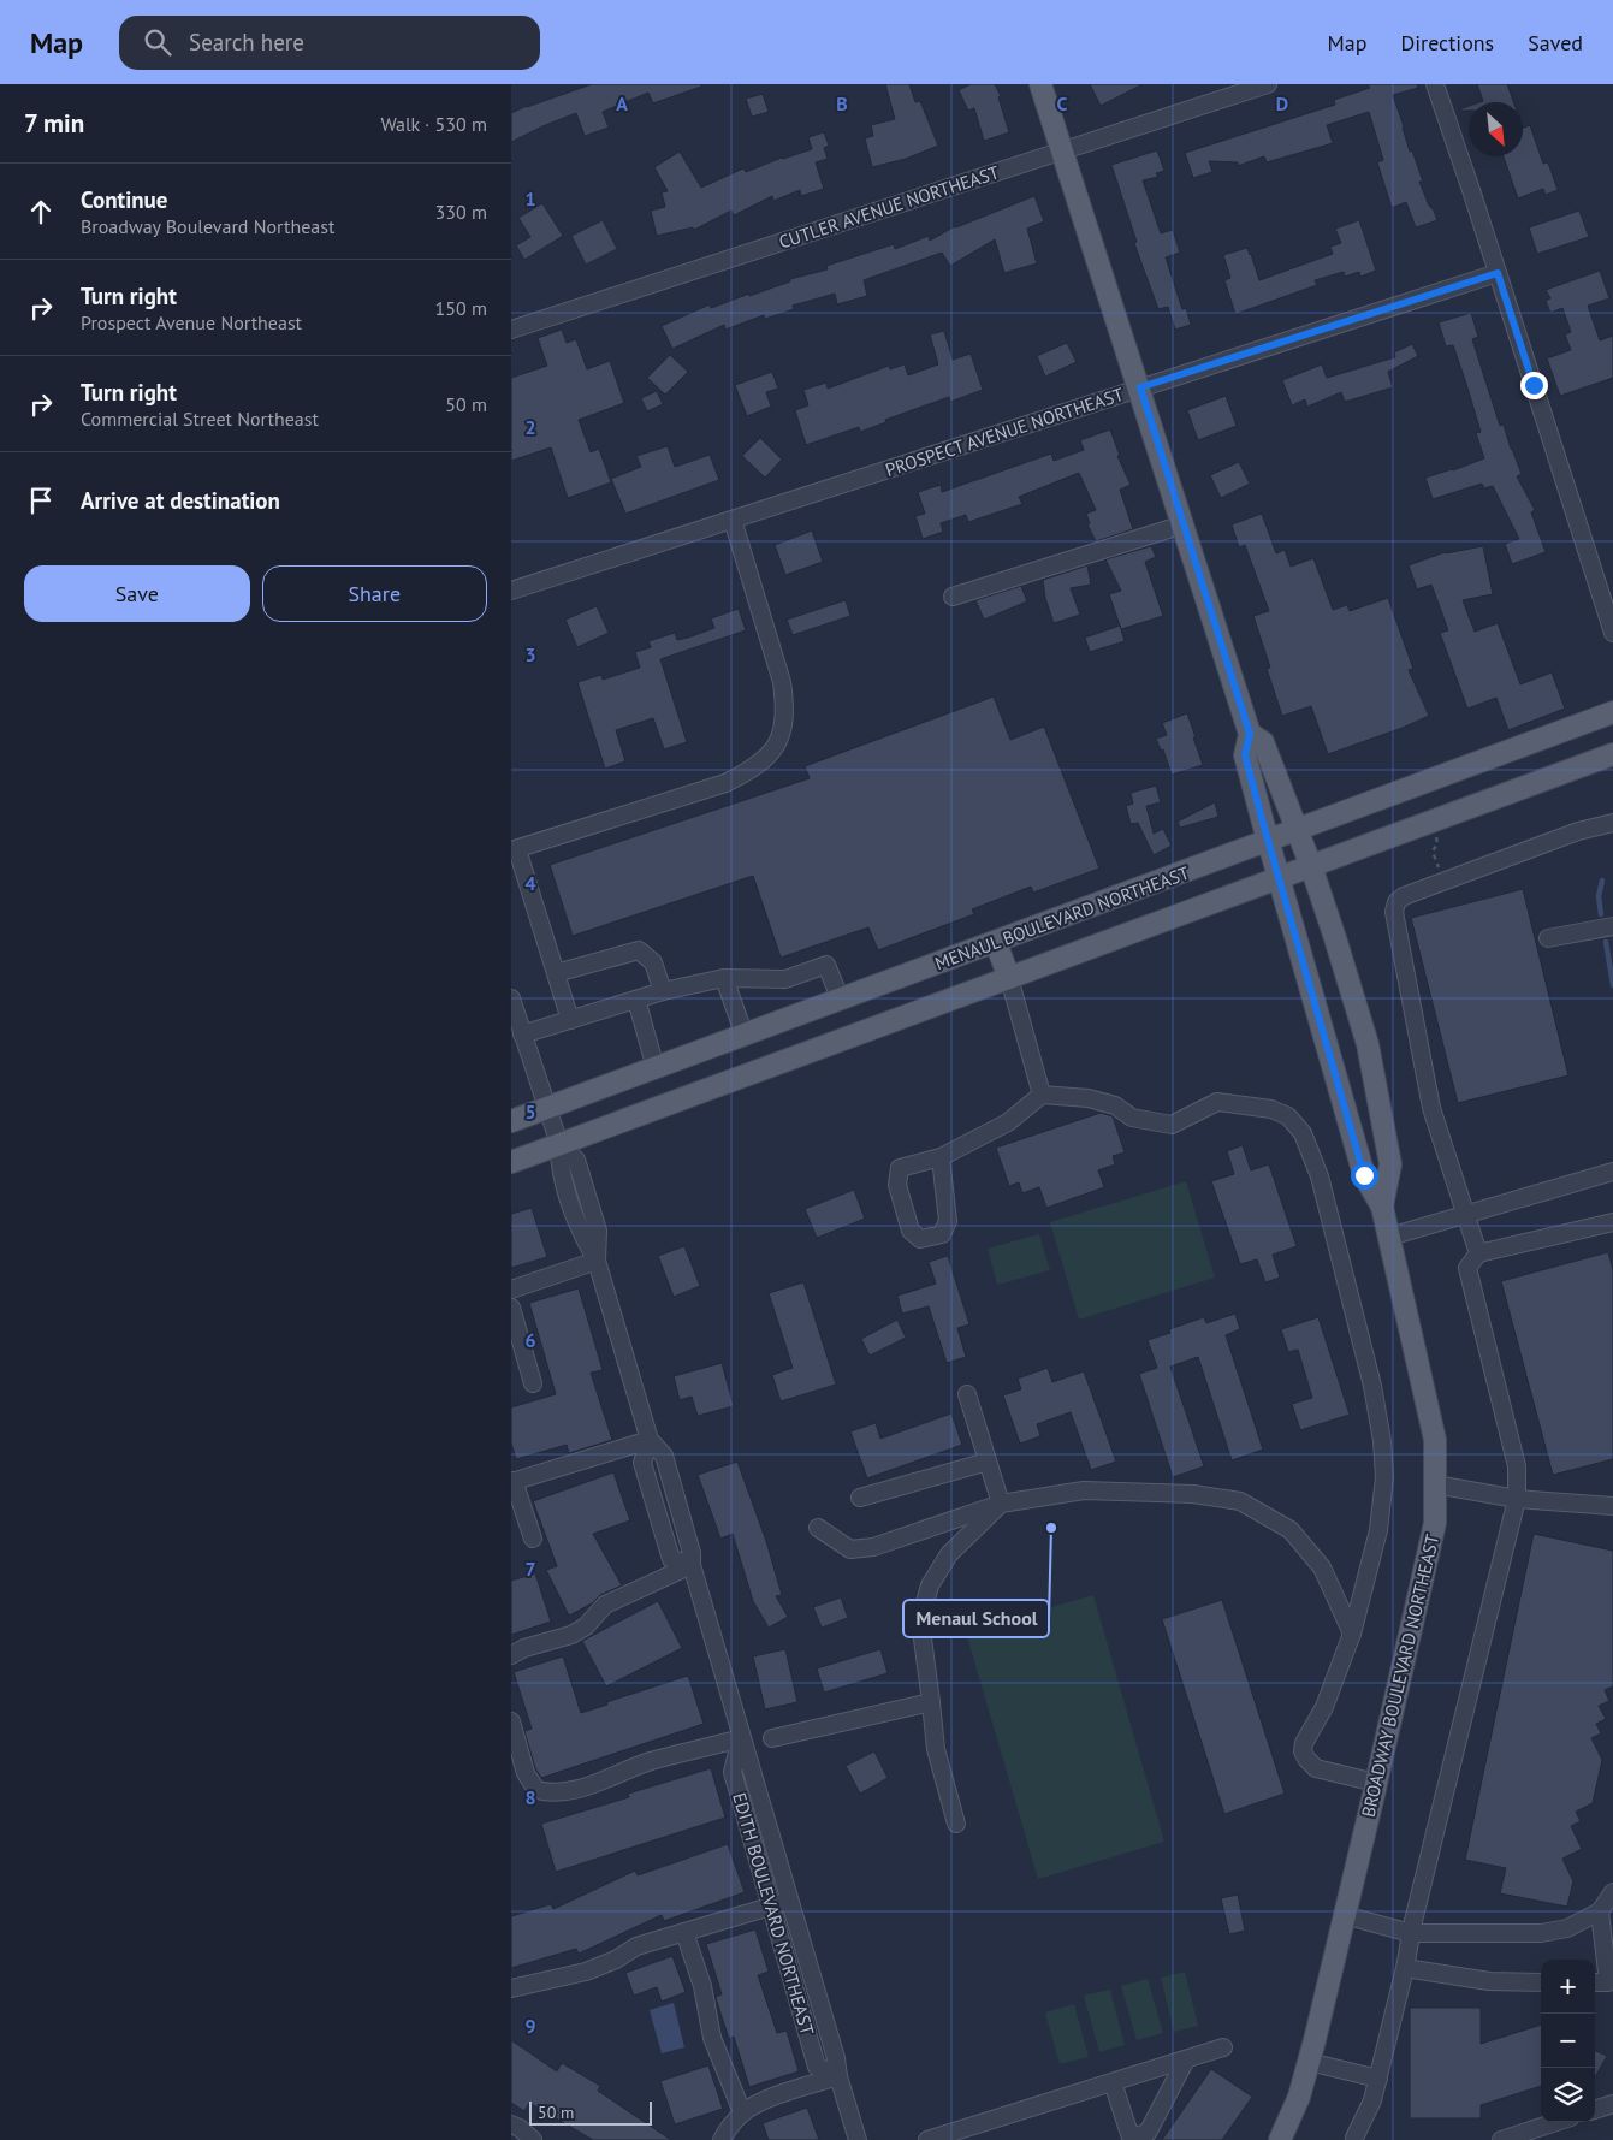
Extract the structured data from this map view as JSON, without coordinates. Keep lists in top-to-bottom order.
{
  "streets": {
    "main road": ["MENAUL BOULEVARD NORTHEAST", "BROADWAY BOULEVARD NORTHEAST"],
    "street": ["CUTLER AVENUE NORTHEAST", "PROSPECT AVENUE NORTHEAST", "EDITH BOULEVARD NORTHEAST"]
  },
  "crossings": [
    ["CUTLER AVENUE NORTHEAST", "BROADWAY BOULEVARD NORTHEAST"],
    ["PROSPECT AVENUE NORTHEAST", "BROADWAY BOULEVARD NORTHEAST"],
    ["MENAUL BOULEVARD NORTHEAST", "BROADWAY BOULEVARD NORTHEAST"],
    ["MENAUL BOULEVARD NORTHEAST", "EDITH BOULEVARD NORTHEAST"]
  ],
  "places": ["Menaul School"],
  "scale_bar": "50 m",
  "north": "bottom right",
  "page": {
    "header": "Map",
    "search": "Search here",
    "nav": ["Map", "Directions", "Saved"],
    "heading": ["7 min", "Walk · 530 m"],
    "list": [
      ["Continue", "Broadway Boulevard Northeast", "330 m"],
      ["Turn right", "Prospect Avenue Northeast", "150 m"],
      ["Turn right", "Commercial Street Northeast", "50 m"],
      "Arrive at destination"
    ],
    "buttons": ["Save", "Share"],
    "map_buttons": ["+", "−"],
    "scale": "50 m"
  },
  "grid": {
    "columns": [
      "A",
      "B",
      "C",
      "D"
    ],
    "rows": [
      "1",
      "2",
      "3",
      "4",
      "5",
      "6",
      "7",
      "8",
      "9"
    ]
  }
}
